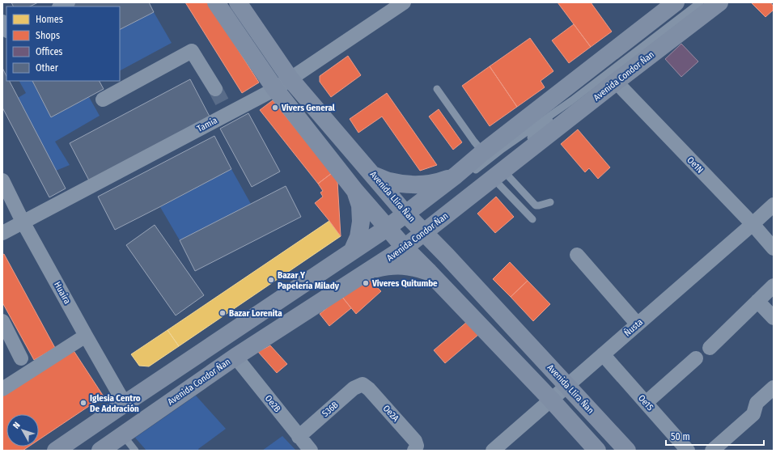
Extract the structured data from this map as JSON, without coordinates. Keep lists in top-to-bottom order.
{
  "streets": {
    "main road": ["Avenida Condor Ñan", "Avenida Llira Ñan"],
    "street": [
      "Tamia",
      "Oe1N",
      "Huaira",
      "Ñusta",
      "Oe1S",
      "Oe2B",
      "S36B",
      "Oe2A"
    ]
  },
  "crossings": [
    ["Avenida Condor Ñan", "Oe1N"],
    ["Avenida Condor Ñan", "Avenida Llira Ñan"],
    ["Avenida Condor Ñan", "Huaira"],
    ["Avenida Condor Ñan", "Oe2B"],
    ["Tamia", "Avenida Llira Ñan"],
    ["Tamia", "Huaira"],
    ["Oe1N", "Ñusta"],
    ["Avenida Llira Ñan", "Ñusta"],
    ["Ñusta", "Oe1S"],
    ["Oe2B", "S36B"],
    ["S36B", "Oe2A"]
  ],
  "places": [
    "Vivers General",
    "Bazar Y Papelería Milady",
    "Viveres Quitumbe",
    "Bazar Lorenita",
    "Iglesia Centro De Addración"
  ],
  "legend": [
    "Homes",
    "Shops",
    "Offices",
    "Other"
  ],
  "scale_bar": "50 m",
  "north": "top left"
}
